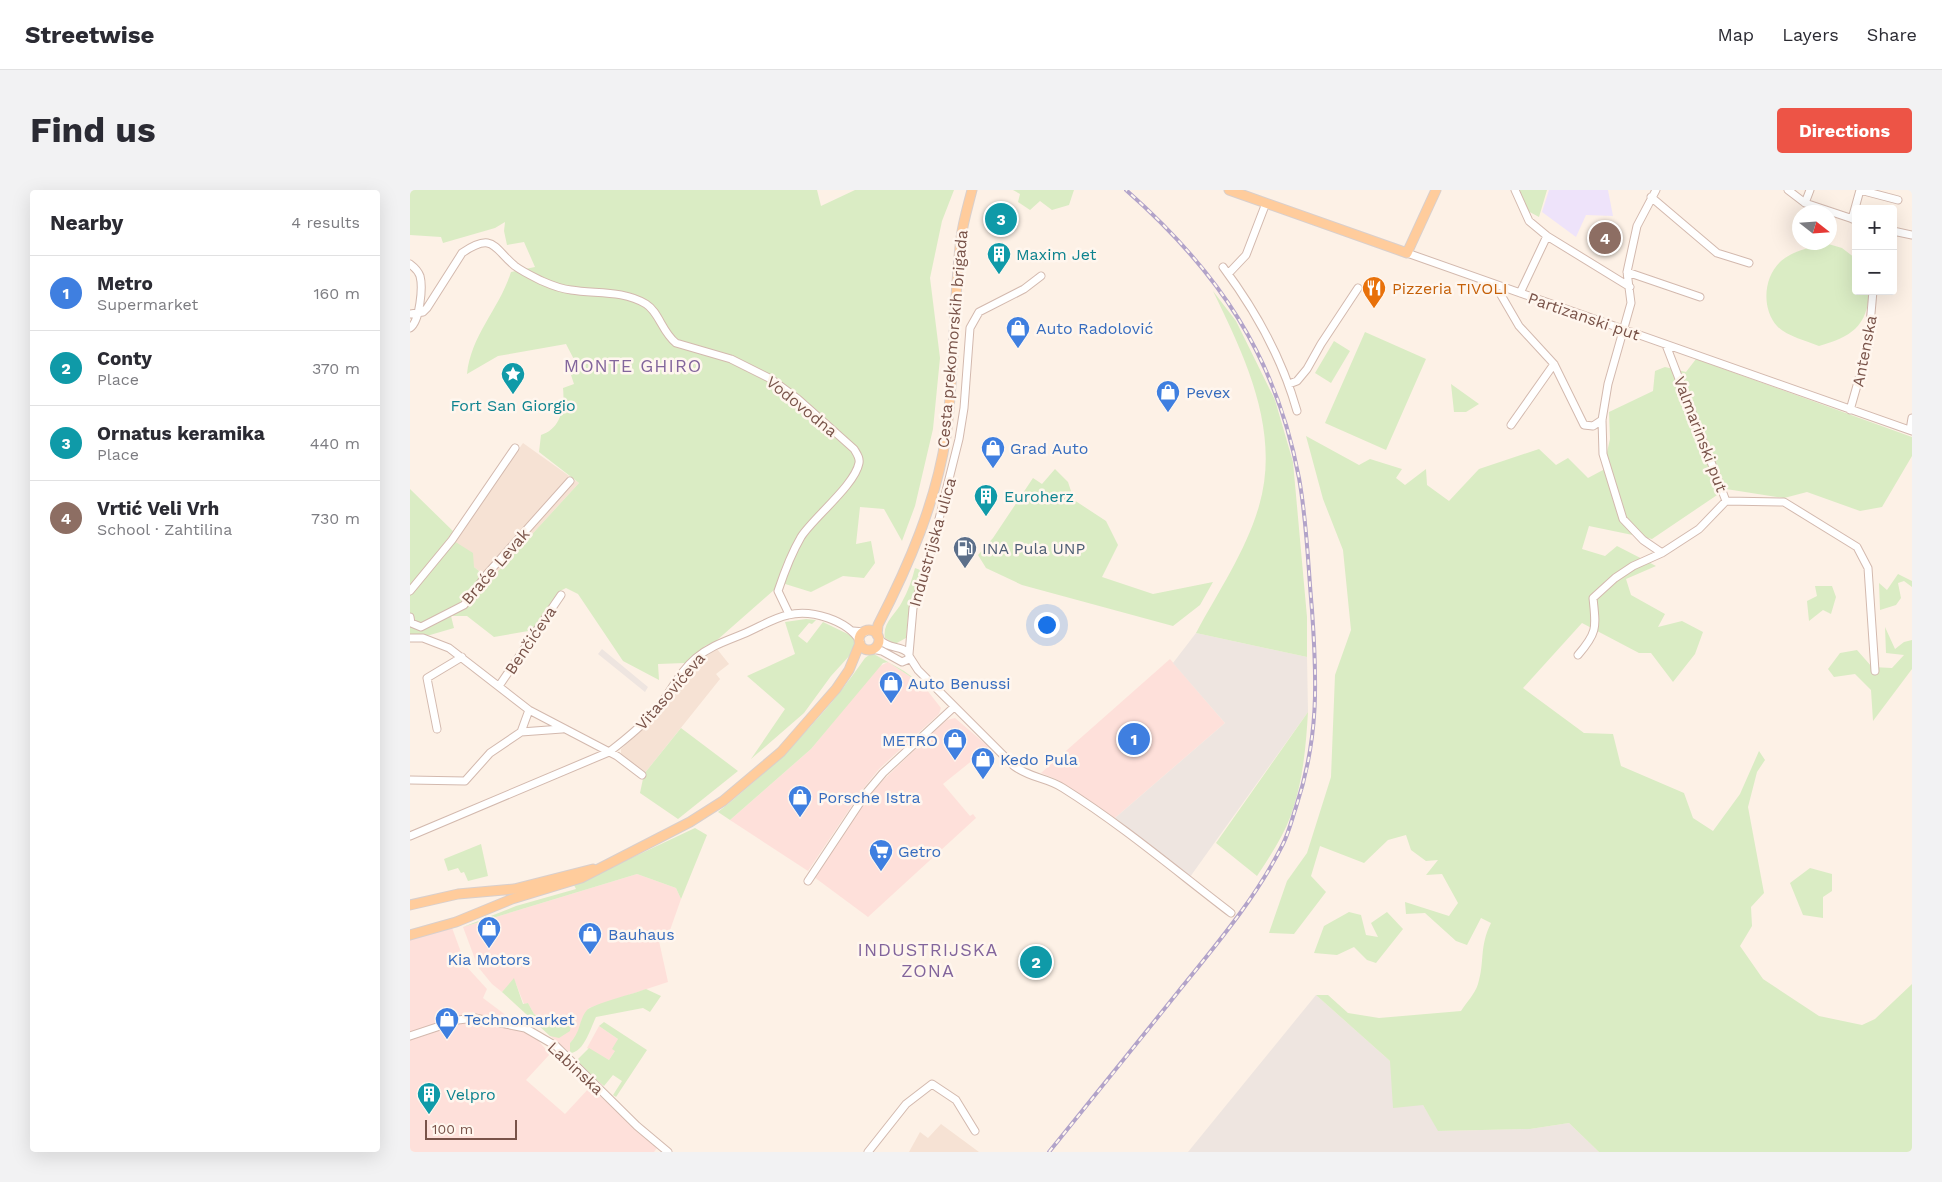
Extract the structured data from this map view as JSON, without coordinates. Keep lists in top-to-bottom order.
{
  "streets": {
    "main road": ["Partizanski put", "Cesta prekomorskih brigada"],
    "street": [
      "Antenska",
      "Vodovodna",
      "Valmarinski put",
      "Industrijska ulica",
      "Braće Levak",
      "Benčićeva",
      "Vitasovićeva",
      "Labinska"
    ]
  },
  "crossings": [
    ["Partizanski put", "Antenska"],
    ["Partizanski put", "Valmarinski put"],
    ["Cesta prekomorskih brigada", "Industrijska ulica"],
    ["Cesta prekomorskih brigada", "Vitasovićeva"],
    ["Vodovodna", "Vitasovićeva"],
    ["Industrijska ulica", "Vitasovićeva"],
    ["Benčićeva", "Vitasovićeva"]
  ],
  "districts": ["MONTE GHIRO", "INDUSTRIJSKA ZONA"],
  "places": {
    "building": ["Maxim Jet", "Euroherz", "Velpro"],
    "restaurant": ["Pizzeria TIVOLI"],
    "shop": [
      "Auto Radolović",
      "Pevex",
      "Grad Auto",
      "Auto Benussi",
      "METRO",
      "Kedo Pula",
      "Porsche Istra",
      "Kia Motors",
      "Bauhaus",
      "Technomarket"
    ],
    "place": ["Fort San Giorgio"],
    "fuel station": ["INA Pula UNP"],
    "supermarket": ["Getro"]
  },
  "scale_bar": "100 m",
  "north": "right",
  "page": {
    "header": "Streetwise",
    "nav": ["Map", "Layers", "Share"],
    "buttons": "Directions",
    "title": "Find us",
    "heading": ["Nearby", "4 results"],
    "pins": [
      "3",
      "4",
      "1",
      "2"
    ],
    "map_buttons": ["+", "−"],
    "list": [
      {
        "mark": "1",
        "name": "Metro",
        "note": "Supermarket",
        "value": "160 m"
      },
      {
        "mark": "2",
        "name": "Conty",
        "note": "Place",
        "value": "370 m"
      },
      {
        "mark": "3",
        "name": "Ornatus keramika",
        "note": "Place",
        "value": "440 m"
      },
      {
        "mark": "4",
        "name": "Vrtić Veli Vrh",
        "note": "School · Zahtilina",
        "value": "730 m"
      }
    ],
    "scale": "100 m"
  }
}
